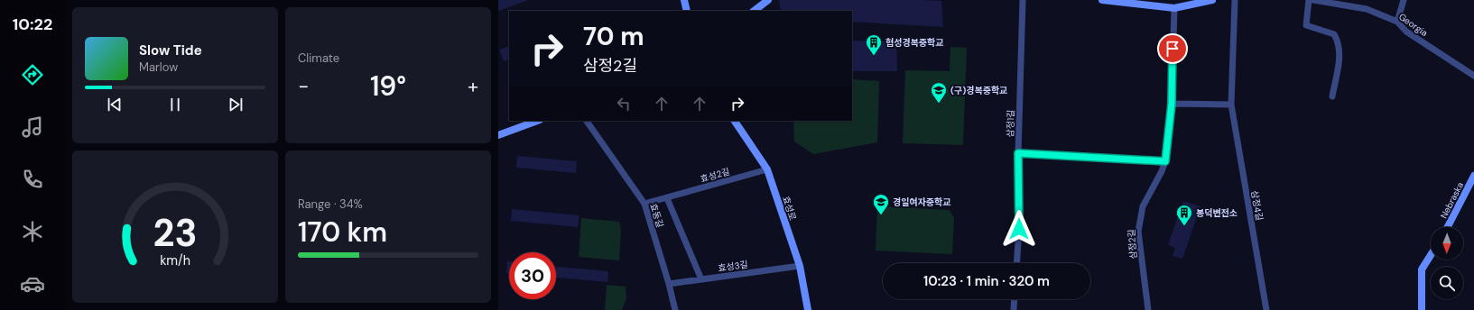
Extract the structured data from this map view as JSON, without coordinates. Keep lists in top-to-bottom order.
{
  "streets": {
    "street": [
      "Georgia",
      "삼정1길",
      "효성2길",
      "Nebraska",
      "삼정4길",
      "효성로",
      "효동길",
      "삼정2길",
      "효성3길"
    ]
  },
  "crossings": [
    ["효성2길", "효성로"],
    ["효성2길", "효동길"],
    ["효성로", "효성3길"],
    ["효동길", "효성3길"]
  ],
  "places": {
    "building": ["협성경복중학교", "봉덕변전소"],
    "school or university": ["(구)경복중학교", "경일여자중학교"]
  },
  "north": "bottom",
  "page": {
    "tabs": "10:22",
    "tile": [
      "Climate",
      ["Range · 34%", "170 km"]
    ],
    "turn": ["70 m", "삼정2길"],
    "song": ["Slow Tide", "Marlow"],
    "heat": ["−", "19°", "+"],
    "limit": "30",
    "trip": "10:23 · 1 min · 320 m",
    "gauge": ["23", "km/h"]
  }
}
